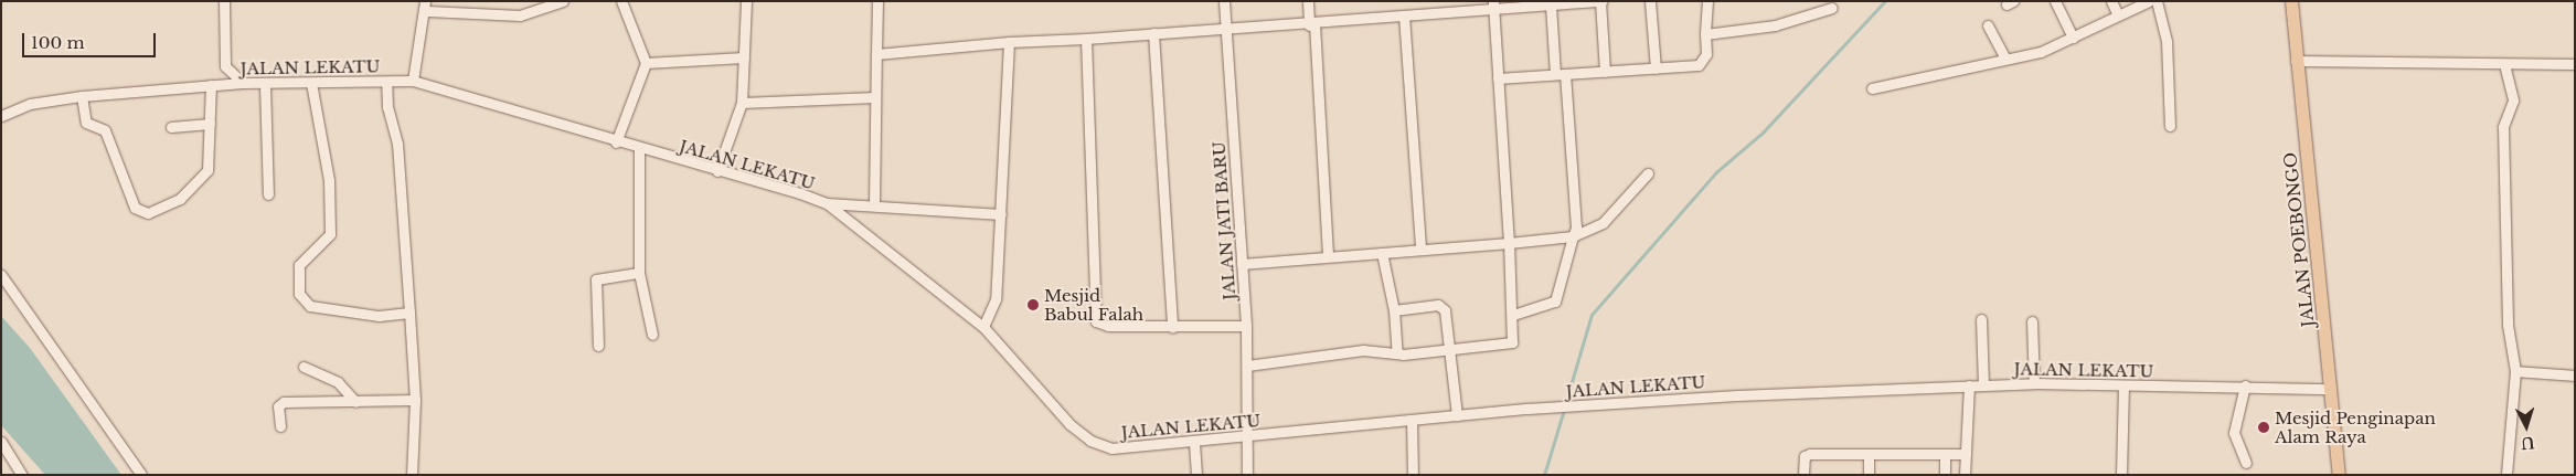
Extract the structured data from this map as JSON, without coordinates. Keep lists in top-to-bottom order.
{
  "streets": {
    "main road": ["JALAN POEBONGO"],
    "street": ["JALAN LEKATU", "JALAN JATI BARU"]
  },
  "crossings": [
    ["JALAN LEKATU", "JALAN JATI BARU"],
    ["JALAN LEKATU", "JALAN POEBONGO"]
  ],
  "places": ["Mesjid Babul Falah", "Mesjid Penginapan Alam Raya"],
  "scale_bar": "100 m",
  "north": "bottom"
}
